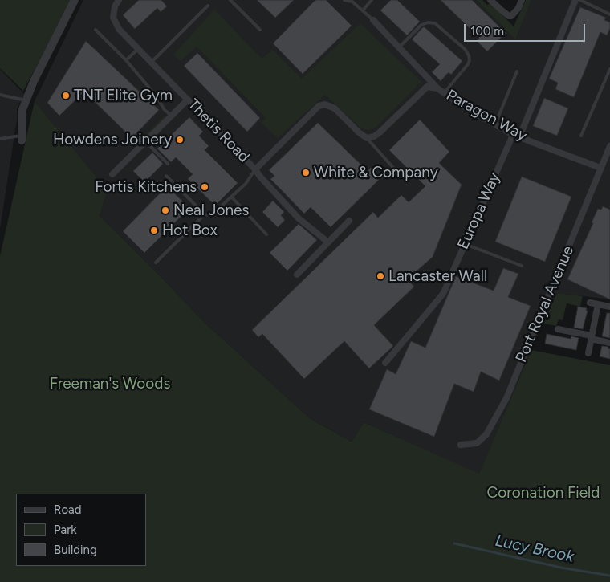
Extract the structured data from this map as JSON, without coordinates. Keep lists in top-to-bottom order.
{
  "streets": {
    "street": [
      "Paragon Way",
      "Thetis Road",
      "Europa Way",
      "Port Royal Avenue"
    ]
  },
  "crossings": [
    ["Paragon Way", "Europa Way"],
    ["Paragon Way", "Port Royal Avenue"]
  ],
  "water": ["Lucy Brook"],
  "parks": ["Freeman's Woods", "Coronation Field"],
  "places": [
    "TNT Elite Gym",
    "Howdens Joinery",
    "White & Company",
    "Fortis Kitchens",
    "Neal Jones",
    "Hot Box",
    "Lancaster Wall"
  ],
  "legend": ["Road", "Park", "Building"],
  "scale_bar": "100 m"
}
